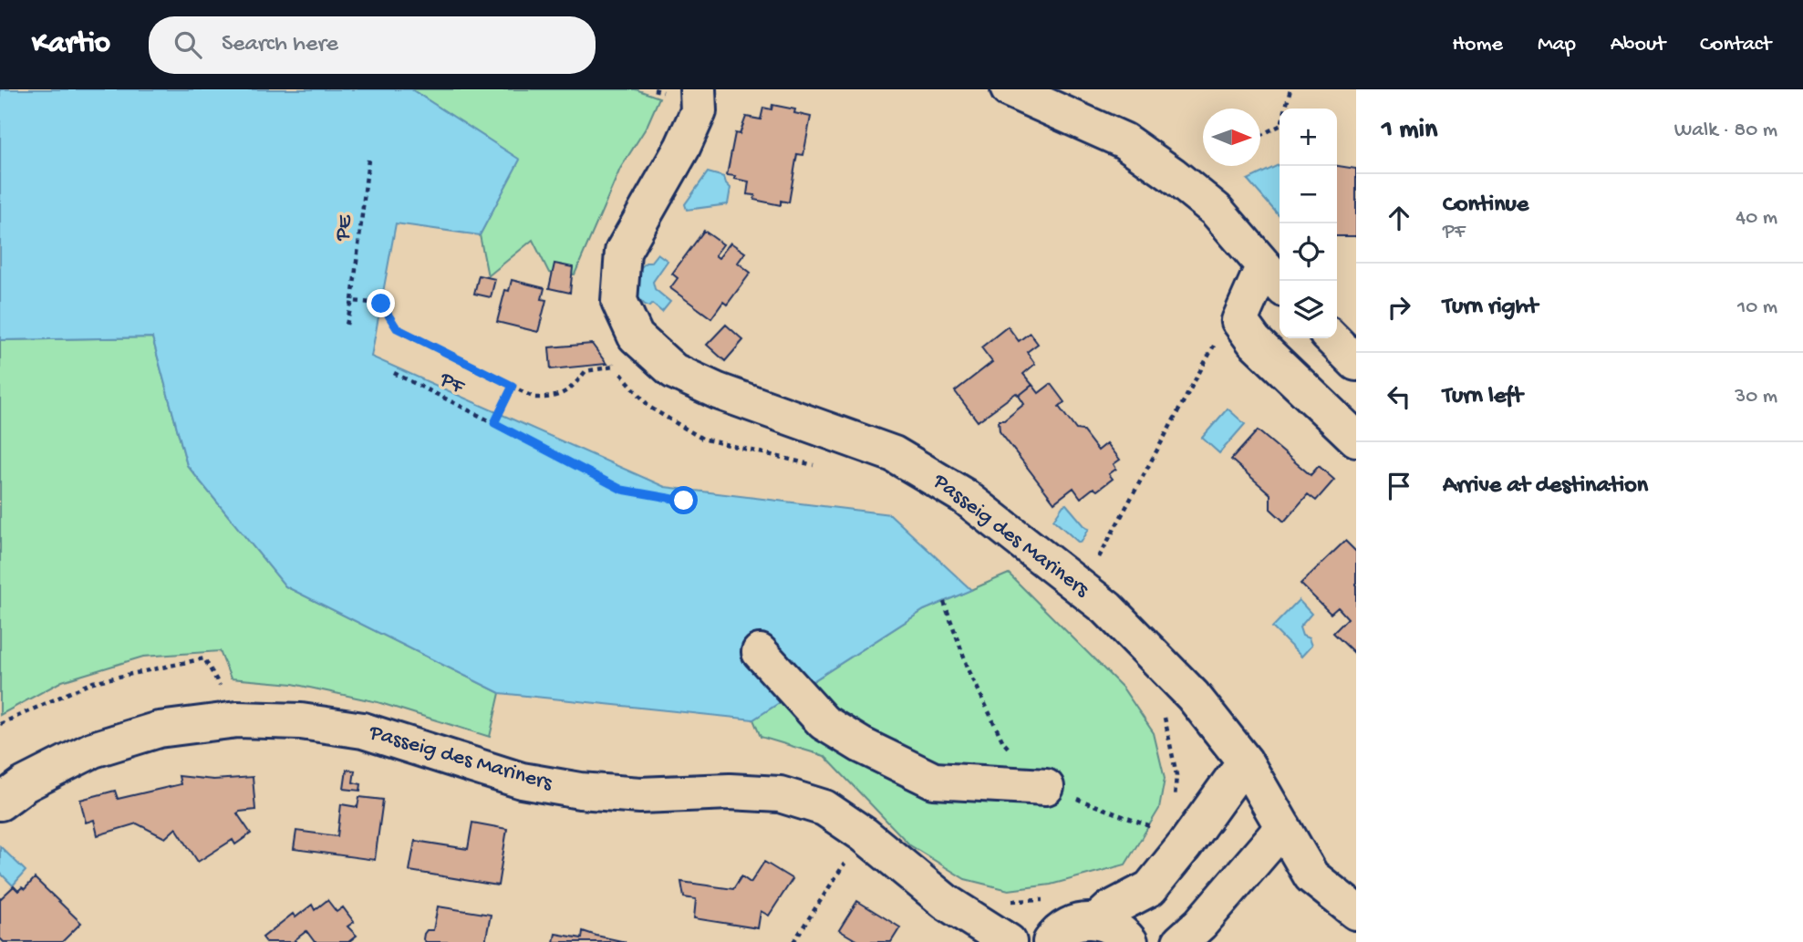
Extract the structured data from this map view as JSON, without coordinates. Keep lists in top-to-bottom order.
{
  "streets": {
    "street": ["Passeig des Mariners"],
    "path": ["PE", "PF"]
  },
  "north": "right",
  "page": {
    "header": "Kartio",
    "search": "Search here",
    "nav": [
      "Home",
      "Map",
      "About",
      "Contact"
    ],
    "heading": ["1 min", "Walk · 80 m"],
    "map_buttons": ["+", "−"],
    "list": [
      ["Continue", "PF", "40 m"],
      ["Turn right", "10 m"],
      ["Turn left", "30 m"],
      "Arrive at destination"
    ]
  }
}
